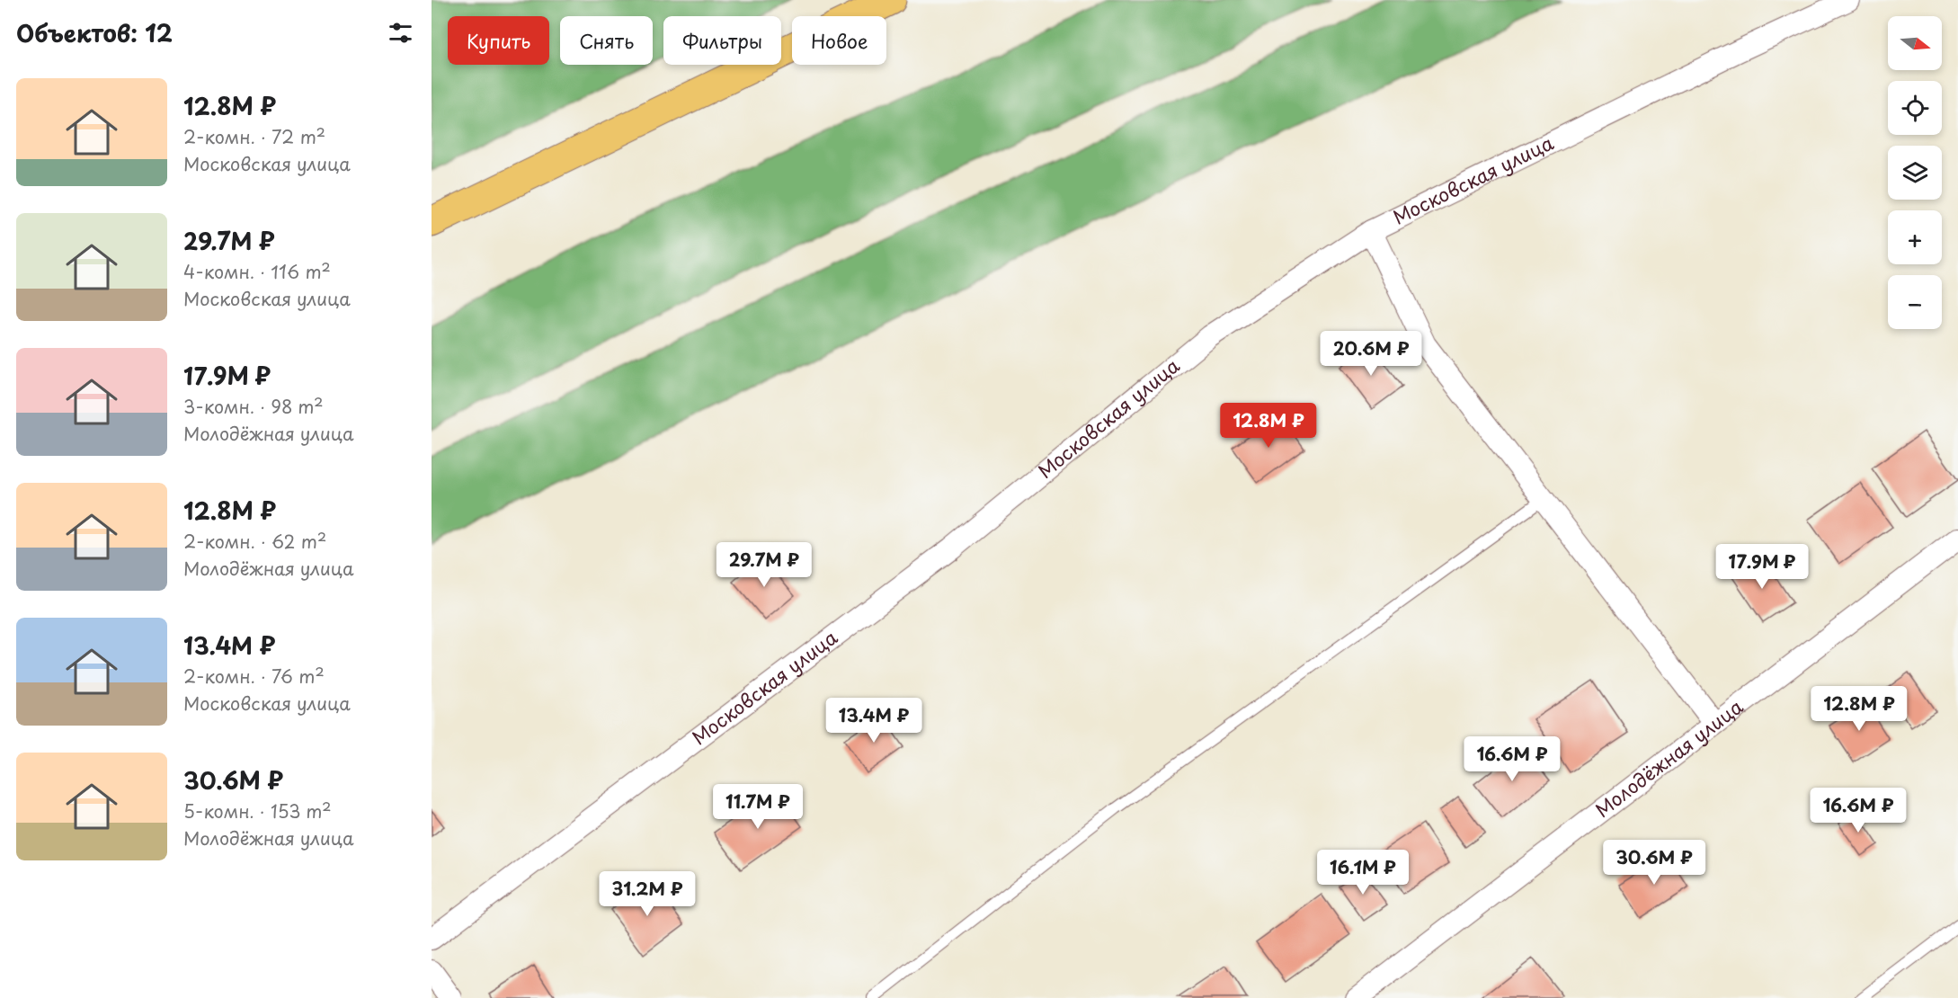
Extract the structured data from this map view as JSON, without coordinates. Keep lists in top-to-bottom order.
{
  "streets": {
    "street": ["Московская улица", "Молодёжная улица"]
  },
  "north": "right",
  "page": {
    "heading": "Объектов: 12",
    "map_buttons": ["+", "−"],
    "chip": [
      "Купить",
      "Снять",
      "Фильтры",
      "Новое"
    ],
    "list": [
      {
        "name": "12.8M ₽",
        "note": "2-комн. · 72 m² · Московская улица"
      },
      {
        "name": "29.7M ₽",
        "note": "4-комн. · 116 m² · Московская улица"
      },
      {
        "name": "17.9M ₽",
        "note": "3-комн. · 98 m² · Молодёжная улица"
      },
      {
        "name": "12.8M ₽",
        "note": "2-комн. · 62 m² · Молодёжная улица"
      },
      {
        "name": "13.4M ₽",
        "note": "2-комн. · 76 m² · Московская улица"
      },
      {
        "name": "30.6M ₽",
        "note": "5-комн. · 153 m² · Молодёжная улица"
      }
    ],
    "price": [
      "20.6M ₽",
      "12.8M ₽",
      "29.7M ₽",
      "17.9M ₽",
      "12.8M ₽",
      "13.4M ₽",
      "16.6M ₽",
      "11.7M ₽",
      "16.6M ₽",
      "30.6M ₽",
      "16.1M ₽",
      "31.2M ₽"
    ]
  }
}
